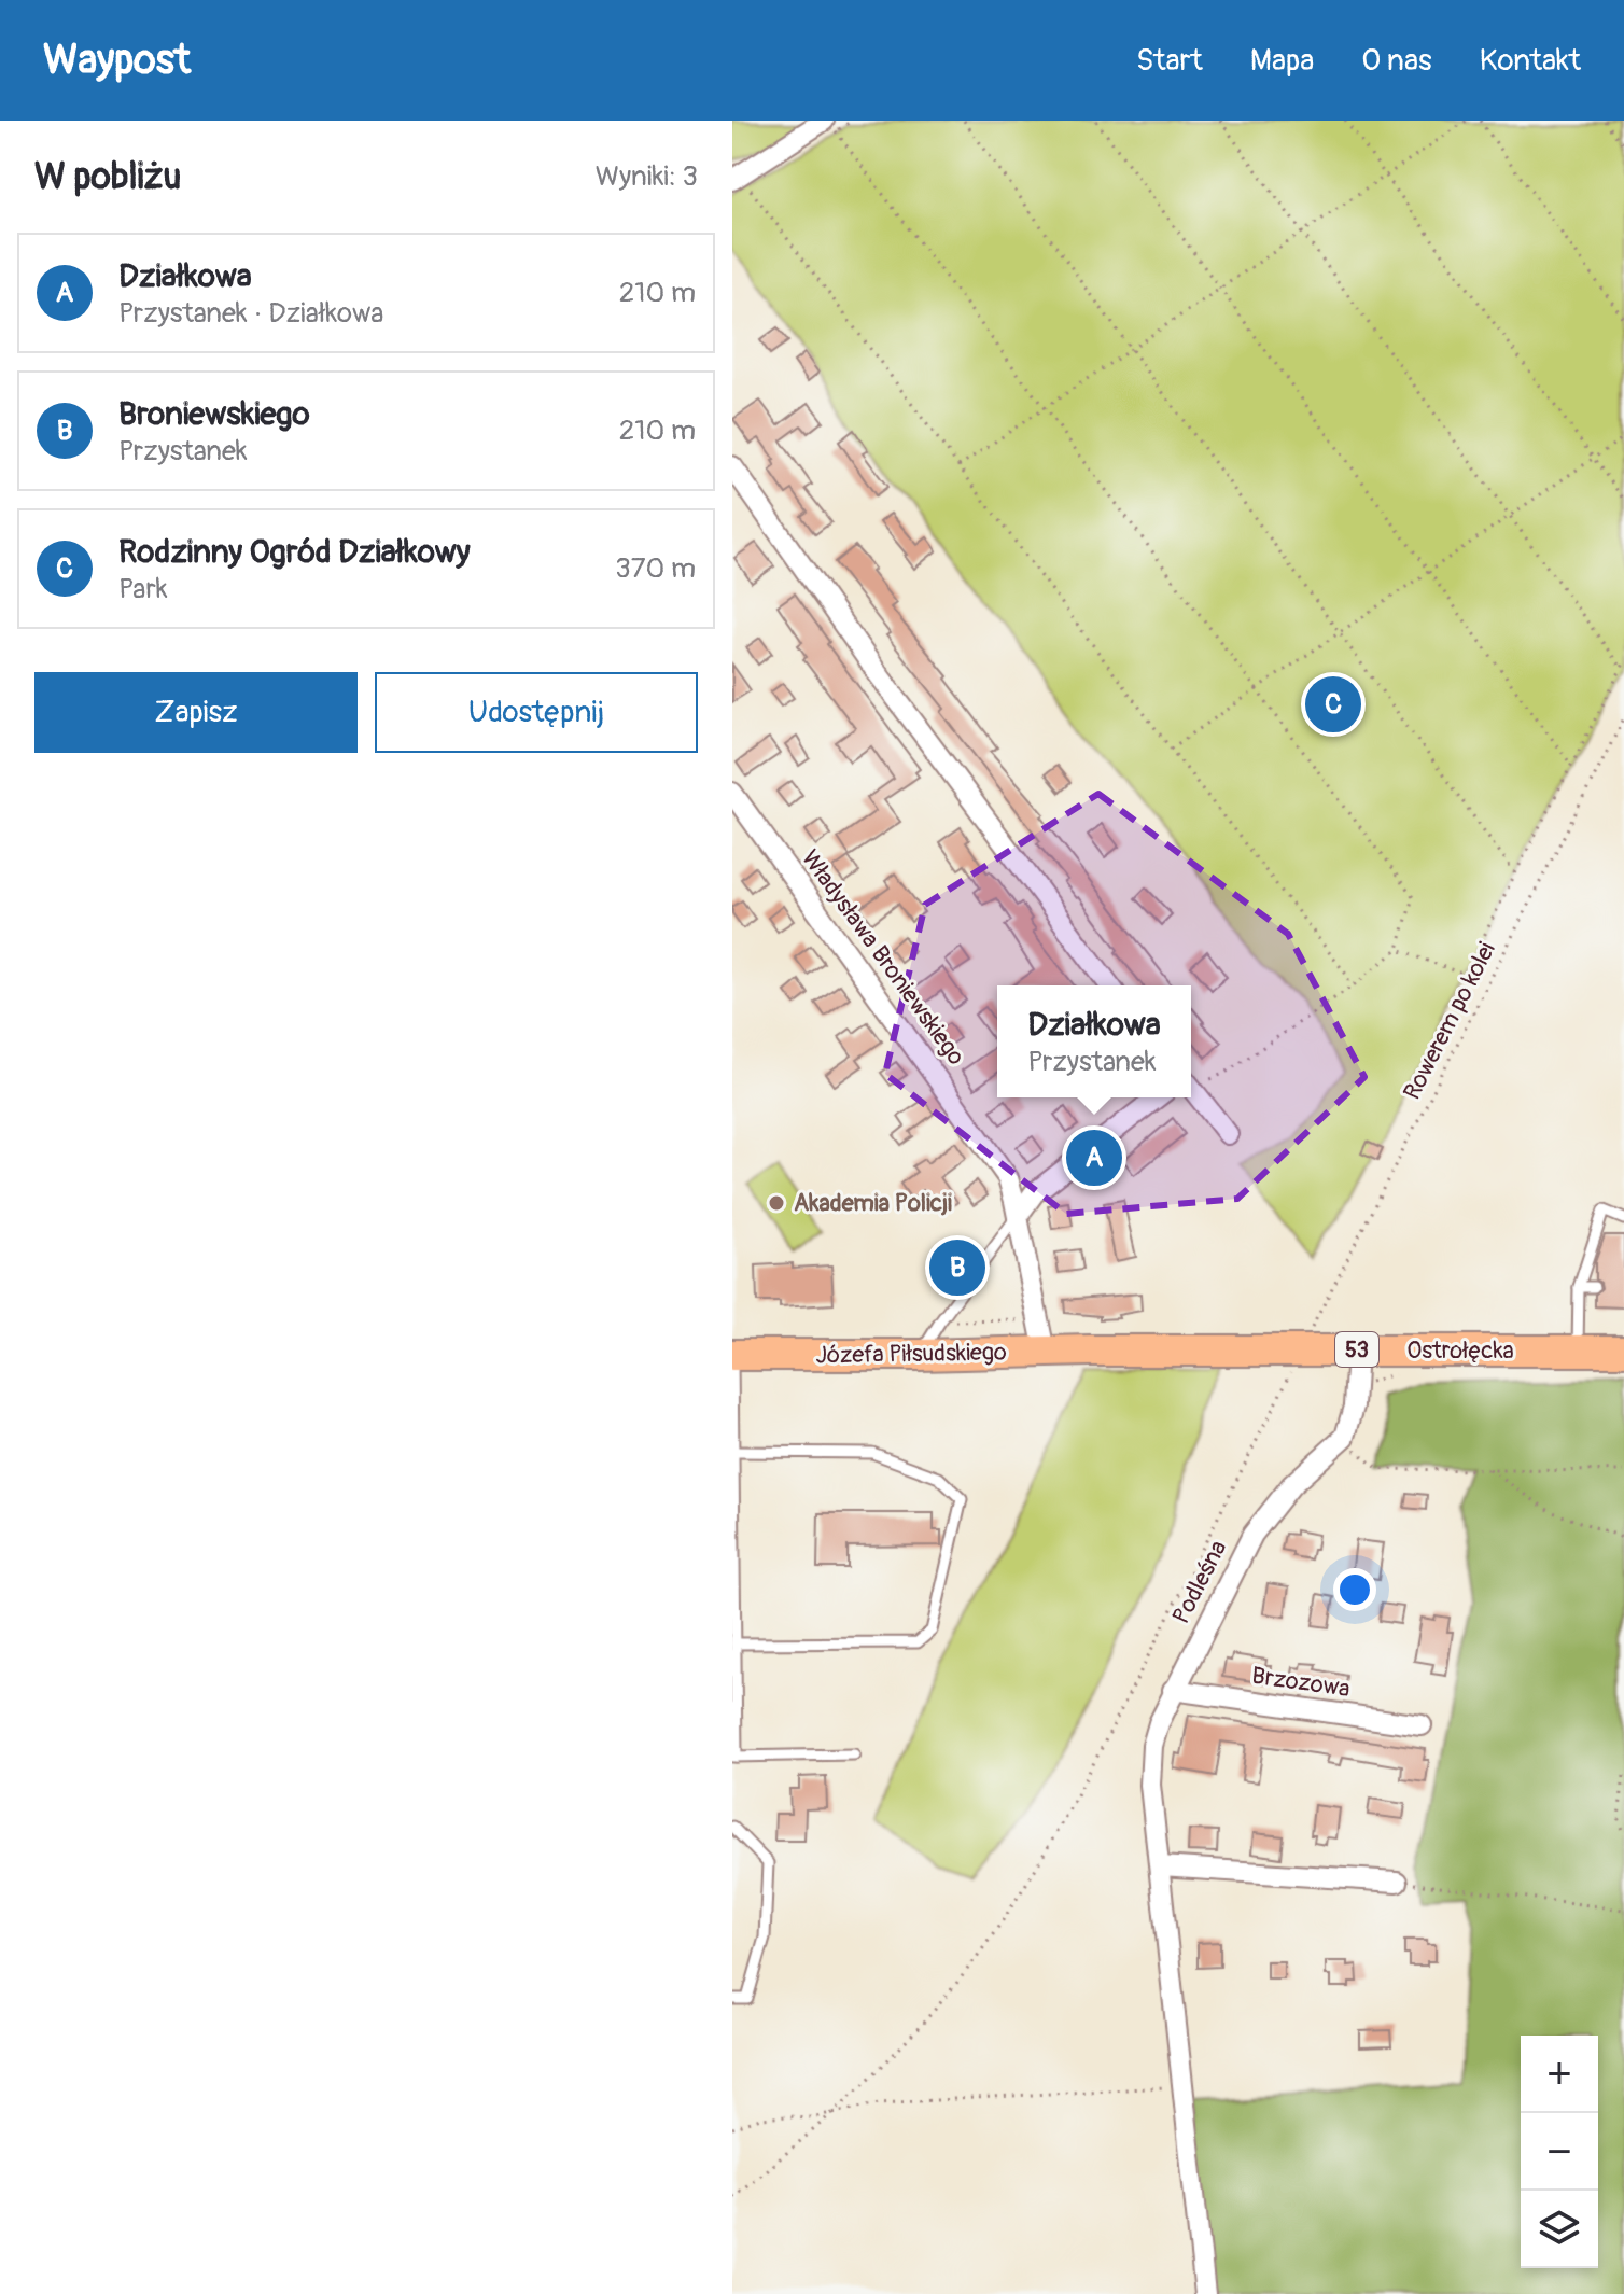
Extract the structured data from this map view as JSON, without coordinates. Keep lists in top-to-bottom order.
{
  "streets": {
    "main road": ["53", "Ostrołęcka", "Józefa Piłsudskiego"],
    "street": ["Władysława Broniewskiego", "Podleśna", "Brzozowa"],
    "path": ["Rowerem po kolei"]
  },
  "crossings": [
    ["Władysława Broniewskiego", "Józefa Piłsudskiego"],
    ["Ostrołęcka", "Józefa Piłsudskiego"],
    ["Podleśna", "Brzozowa"]
  ],
  "places": ["Akademia Policji"],
  "page": {
    "header": "Waypost",
    "nav": [
      "Start",
      "Mapa",
      "O nas",
      "Kontakt"
    ],
    "heading": ["W pobliżu", "Wyniki: 3"],
    "list": [
      {
        "mark": "A",
        "name": "Działkowa",
        "note": "Przystanek · Działkowa",
        "value": "210 m"
      },
      {
        "mark": "B",
        "name": "Broniewskiego",
        "note": "Przystanek",
        "value": "210 m"
      },
      {
        "mark": "C",
        "name": "Rodzinny Ogród Działkowy",
        "note": "Park",
        "value": "370 m"
      }
    ],
    "buttons": ["Zapisz", "Udostępnij"],
    "pins": ["C", "A", "B"],
    "popup": ["Działkowa", "Przystanek"],
    "map_buttons": ["+", "−"]
  }
}
